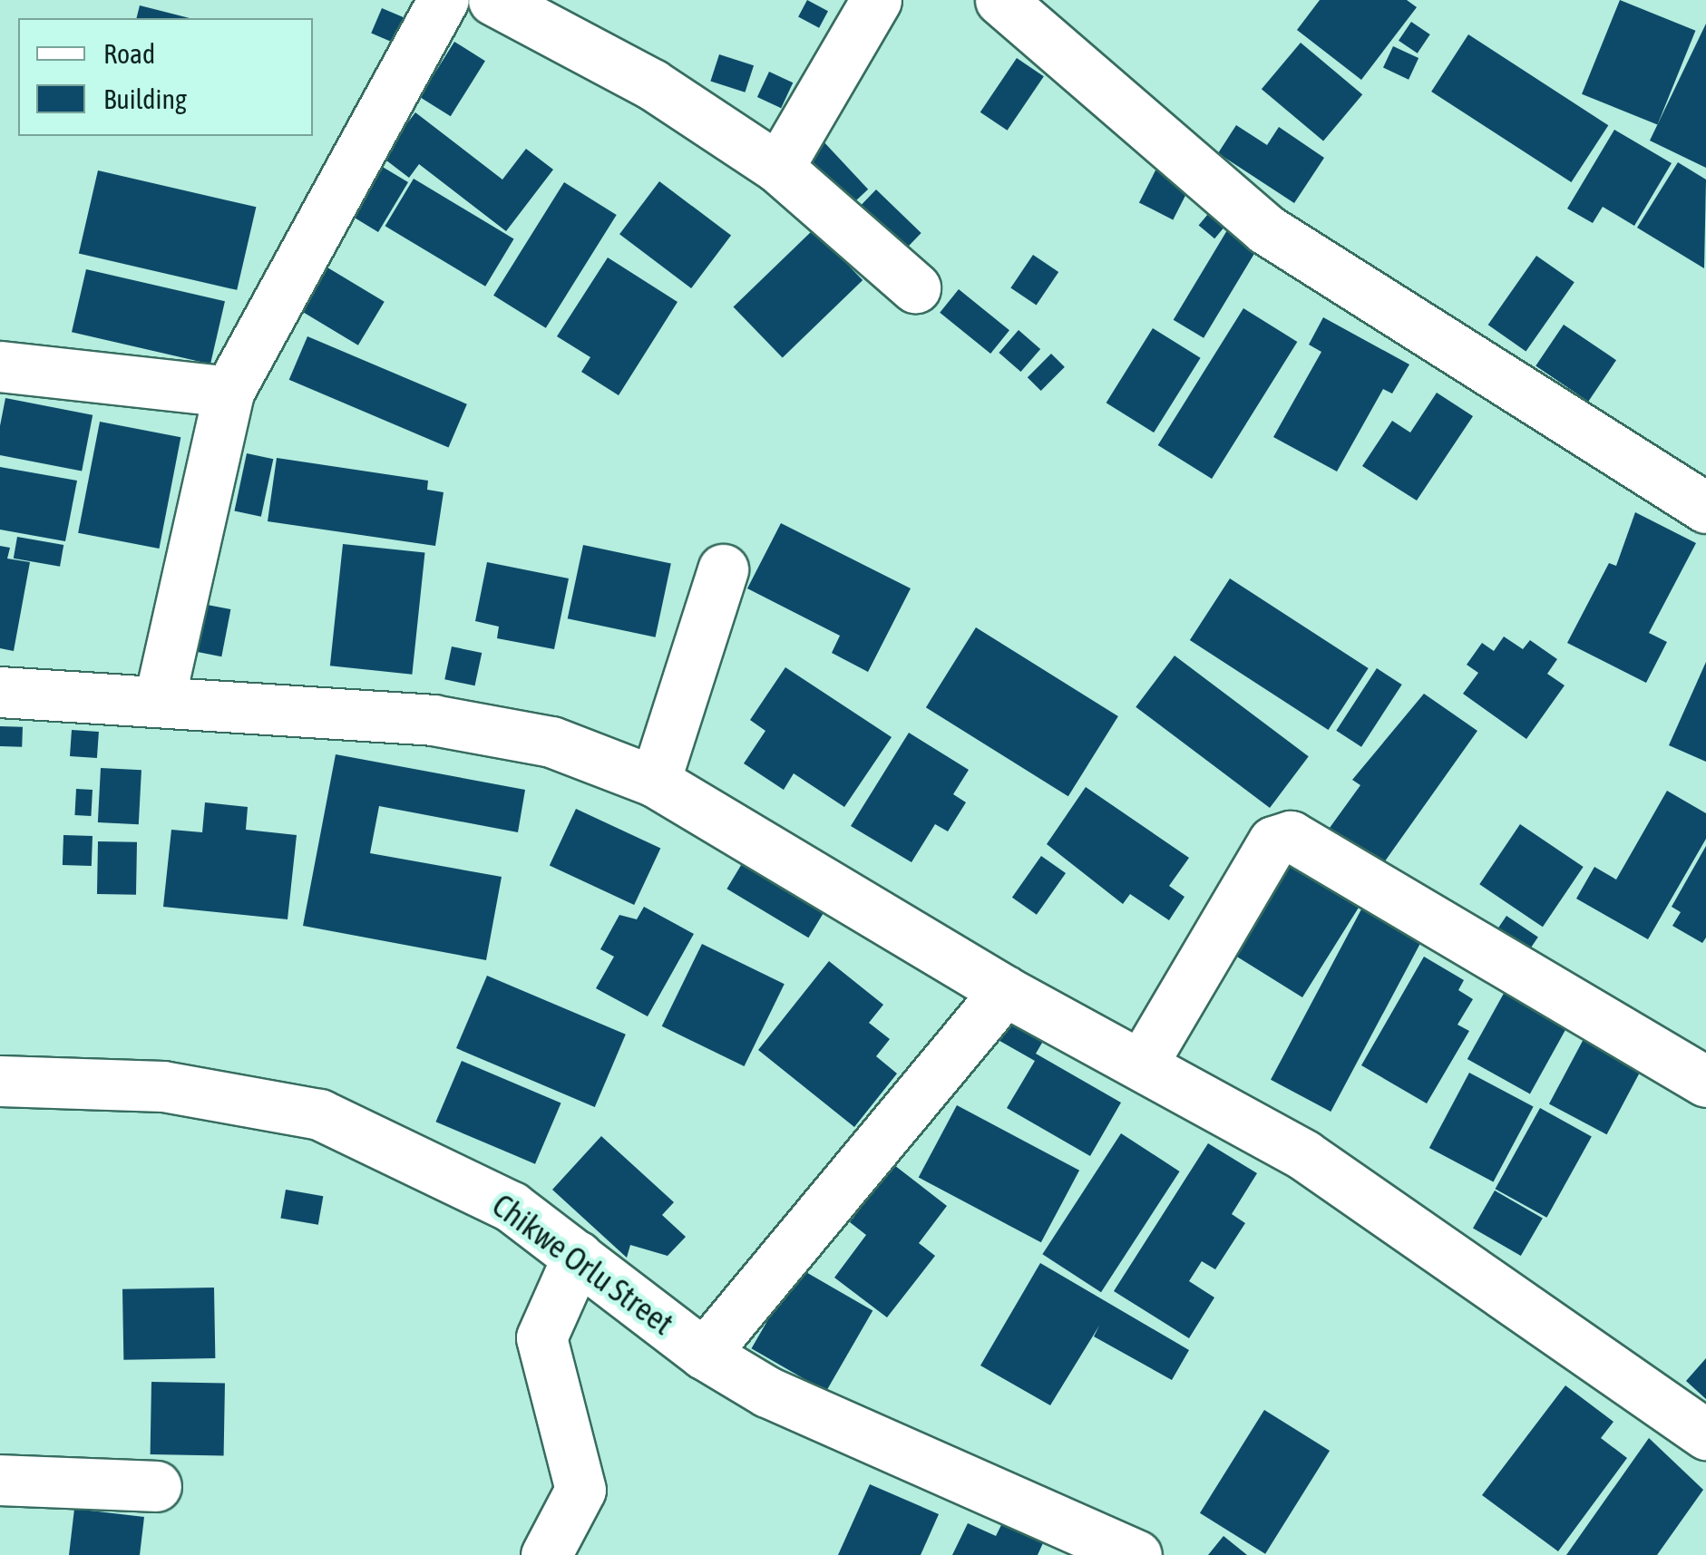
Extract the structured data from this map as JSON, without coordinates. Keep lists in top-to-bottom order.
{
  "streets": {
    "street": ["Chikwe Orlu Street"]
  },
  "legend": ["Road", "Building"]
}
